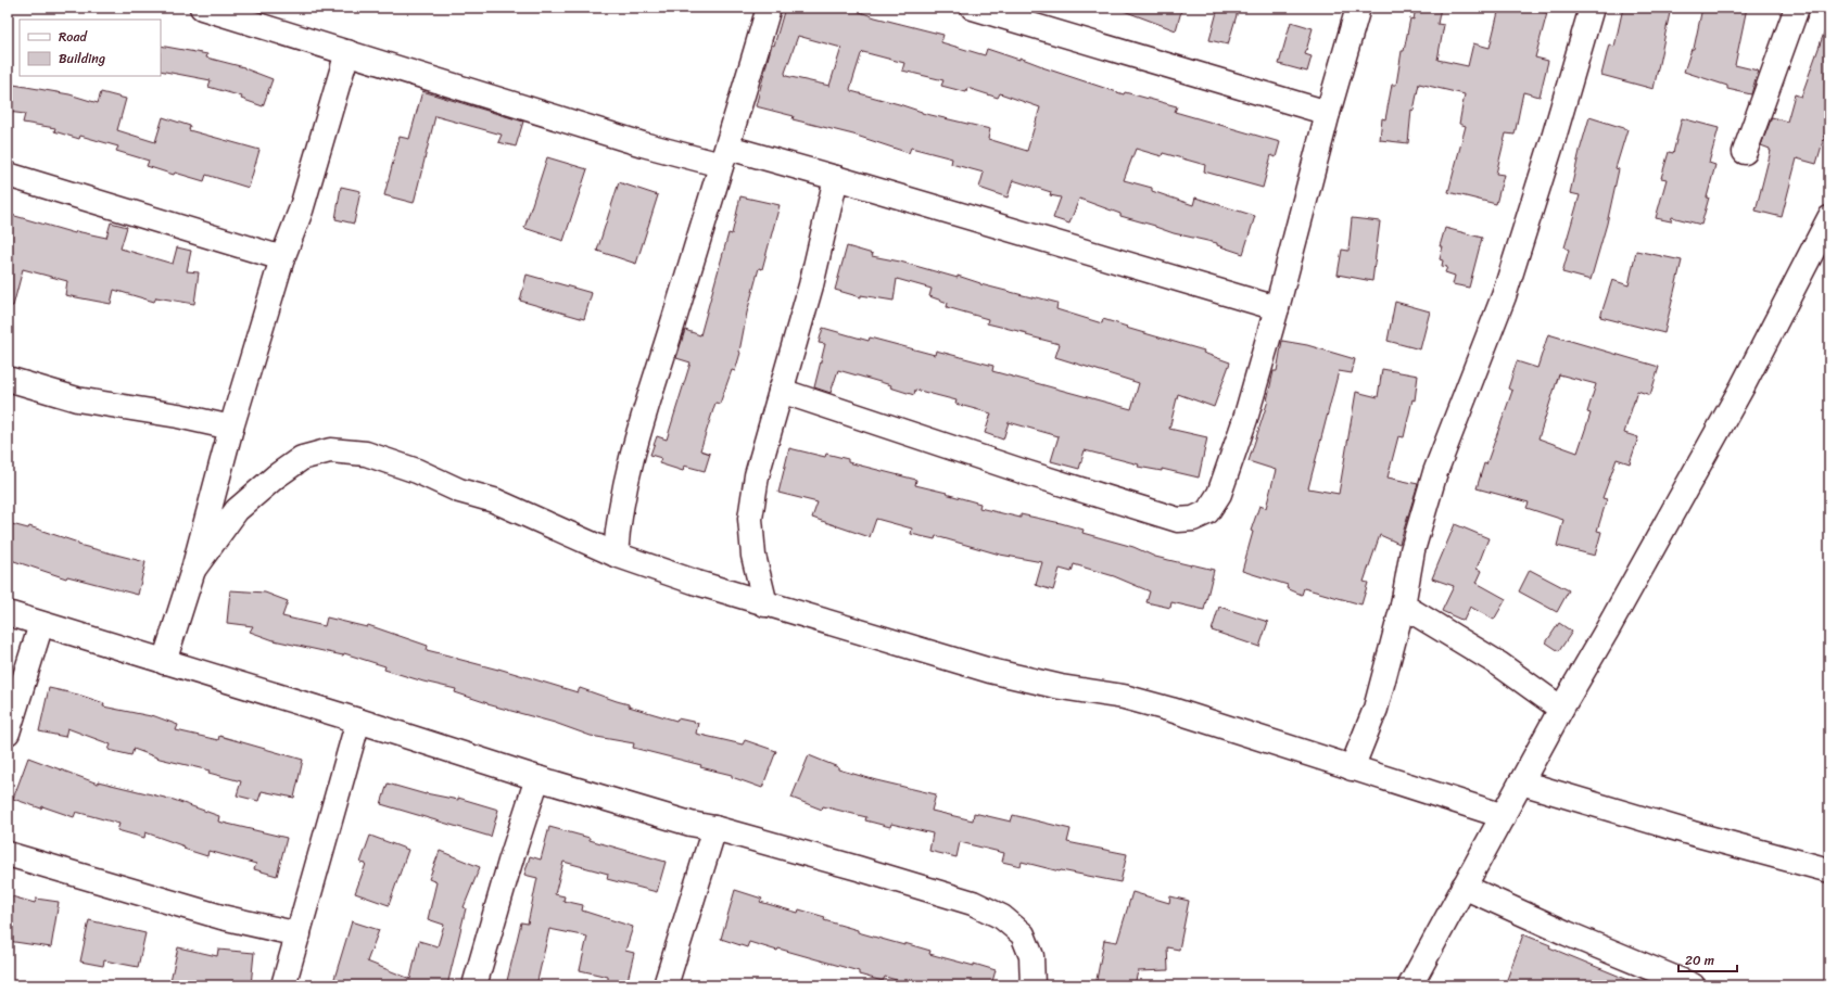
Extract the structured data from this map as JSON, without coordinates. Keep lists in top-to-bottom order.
{
  "legend": ["Road", "Building"],
  "scale_bar": "20 m"
}
